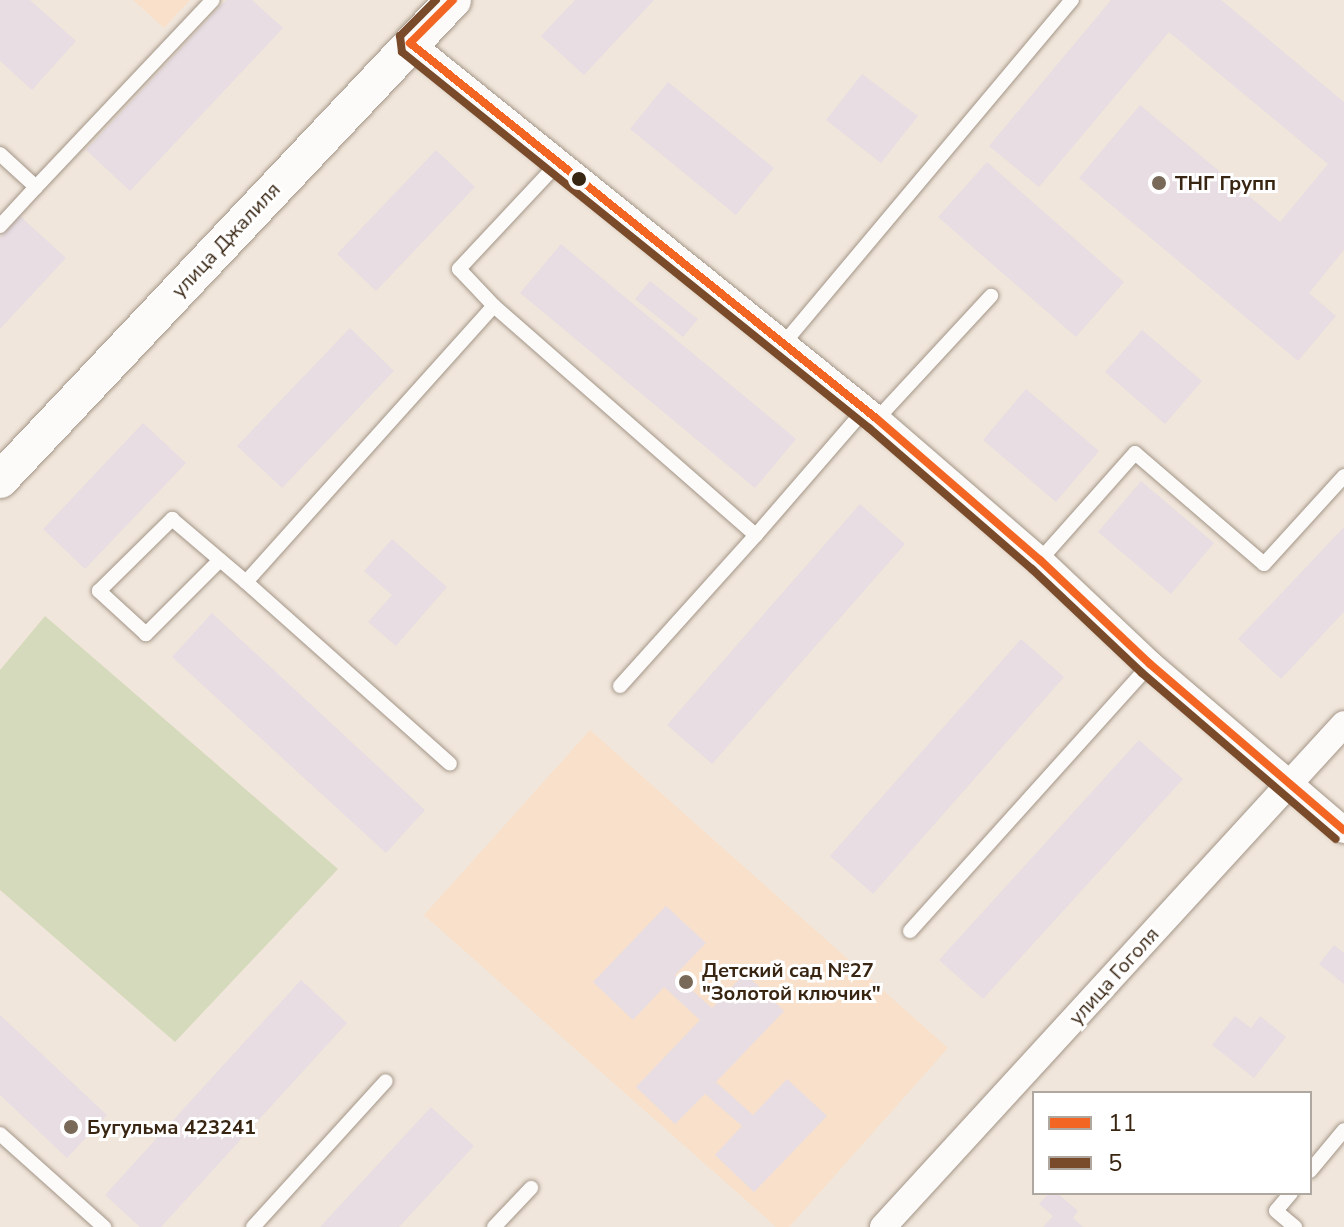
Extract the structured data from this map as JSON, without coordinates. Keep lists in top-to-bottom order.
{
  "streets": {
    "main road": ["улица Джалиля"],
    "street": ["улица Гоголя"]
  },
  "places": ["ТНГ Групп", "Детский сад №27 \"Золотой ключик\"", "Бугульма 423241"],
  "lines": ["transit line 11", "transit line 5"],
  "legend": ["11", "5"]
}
